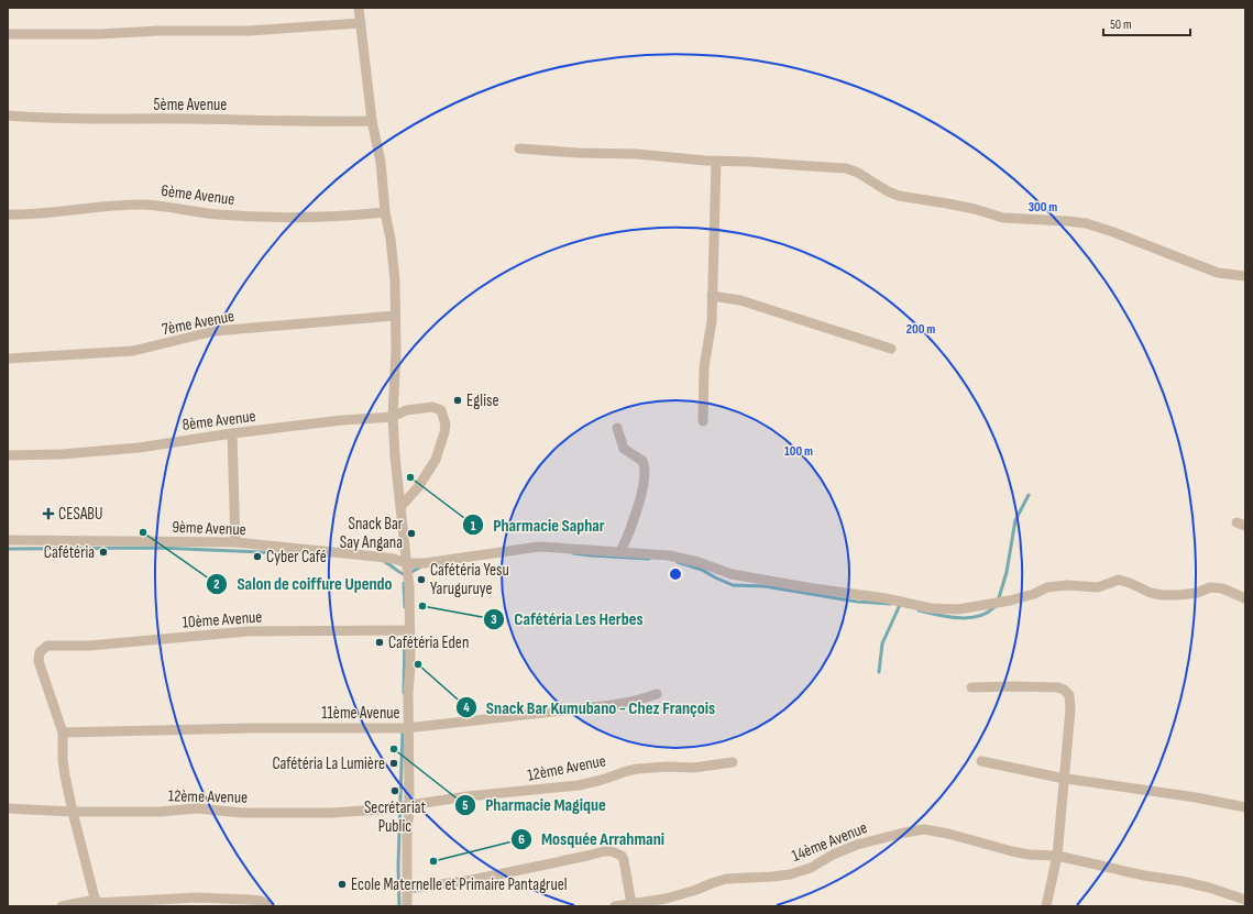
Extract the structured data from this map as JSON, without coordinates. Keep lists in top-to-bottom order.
{
  "streets": {
    "street": [
      "5ème Avenue",
      "6ème Avenue",
      "7ème Avenue",
      "8ème Avenue",
      "9ème Avenue",
      "10ème Avenue",
      "11ème Avenue",
      "12ème Avenue",
      "14ème Avenue"
    ]
  },
  "crossings": [
    ["10ème Avenue", "11ème Avenue"]
  ],
  "places": {
    "other": [
      "Eglise",
      "Pharmacie Saphar",
      "Salon de coiffure Upendo",
      "Snack Bar Say Angana",
      "Cafétéria",
      "Cyber Café",
      "Cafétéria Yesu Yaruguruye",
      "Cafétéria Les Herbes",
      "Cafétéria Eden",
      "Snack Bar Kumubano - Chez François",
      "Pharmacie Magique",
      "Cafétéria La Lumière",
      "Secrétariat Public",
      "Mosquée Arrahmani",
      "Ecole Maternelle et Primaire Pantagruel"
    ],
    "health": ["CESABU"]
  },
  "scale_bar": "50 m",
  "rings": ["300 m", "200 m", "100 m"]
}
